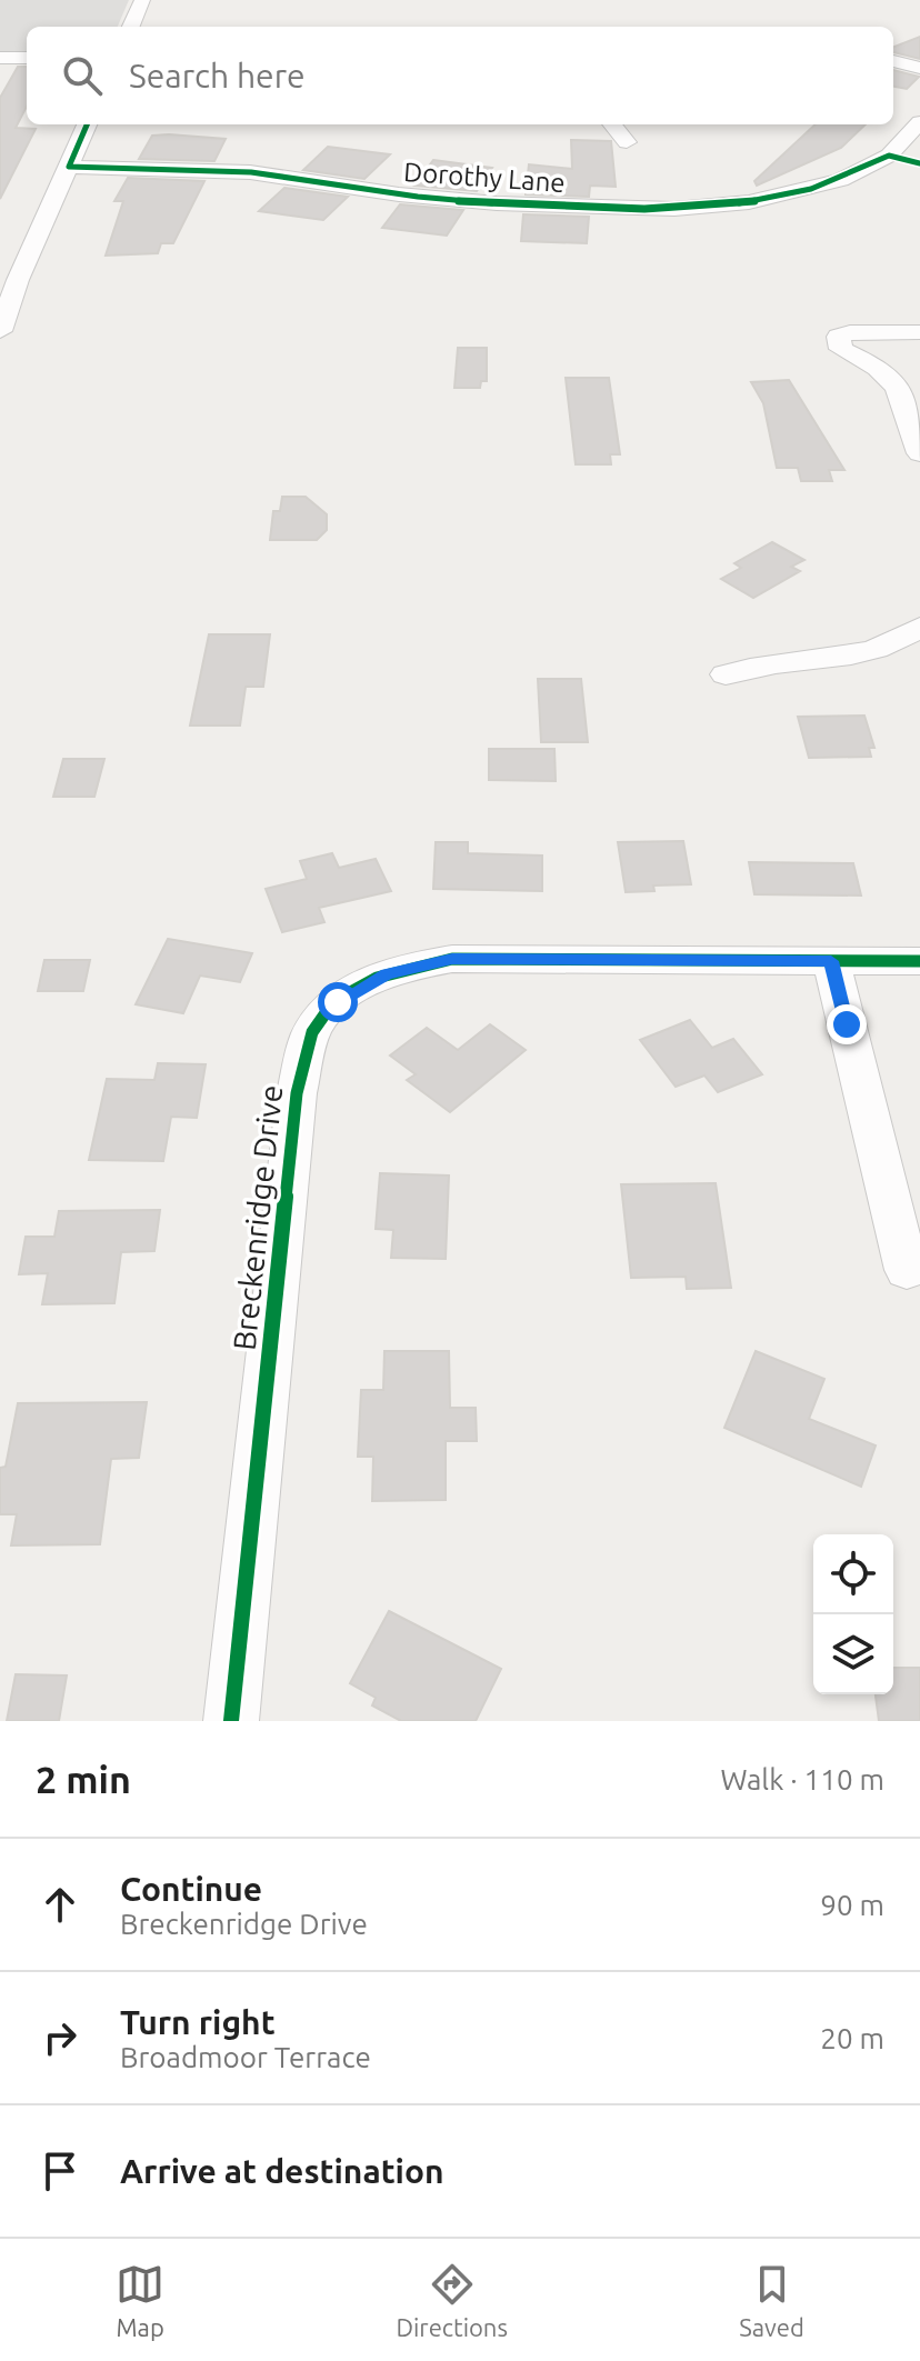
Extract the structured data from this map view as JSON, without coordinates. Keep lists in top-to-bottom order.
{
  "streets": {
    "street": ["Dorothy Lane", "Breckenridge Drive"]
  },
  "page": {
    "search": "Search here",
    "heading": ["2 min", "Walk · 110 m"],
    "list": [
      ["Continue", "Breckenridge Drive", "90 m"],
      ["Turn right", "Broadmoor Terrace", "20 m"],
      "Arrive at destination"
    ],
    "nav": ["Map", "Directions", "Saved"]
  }
}
